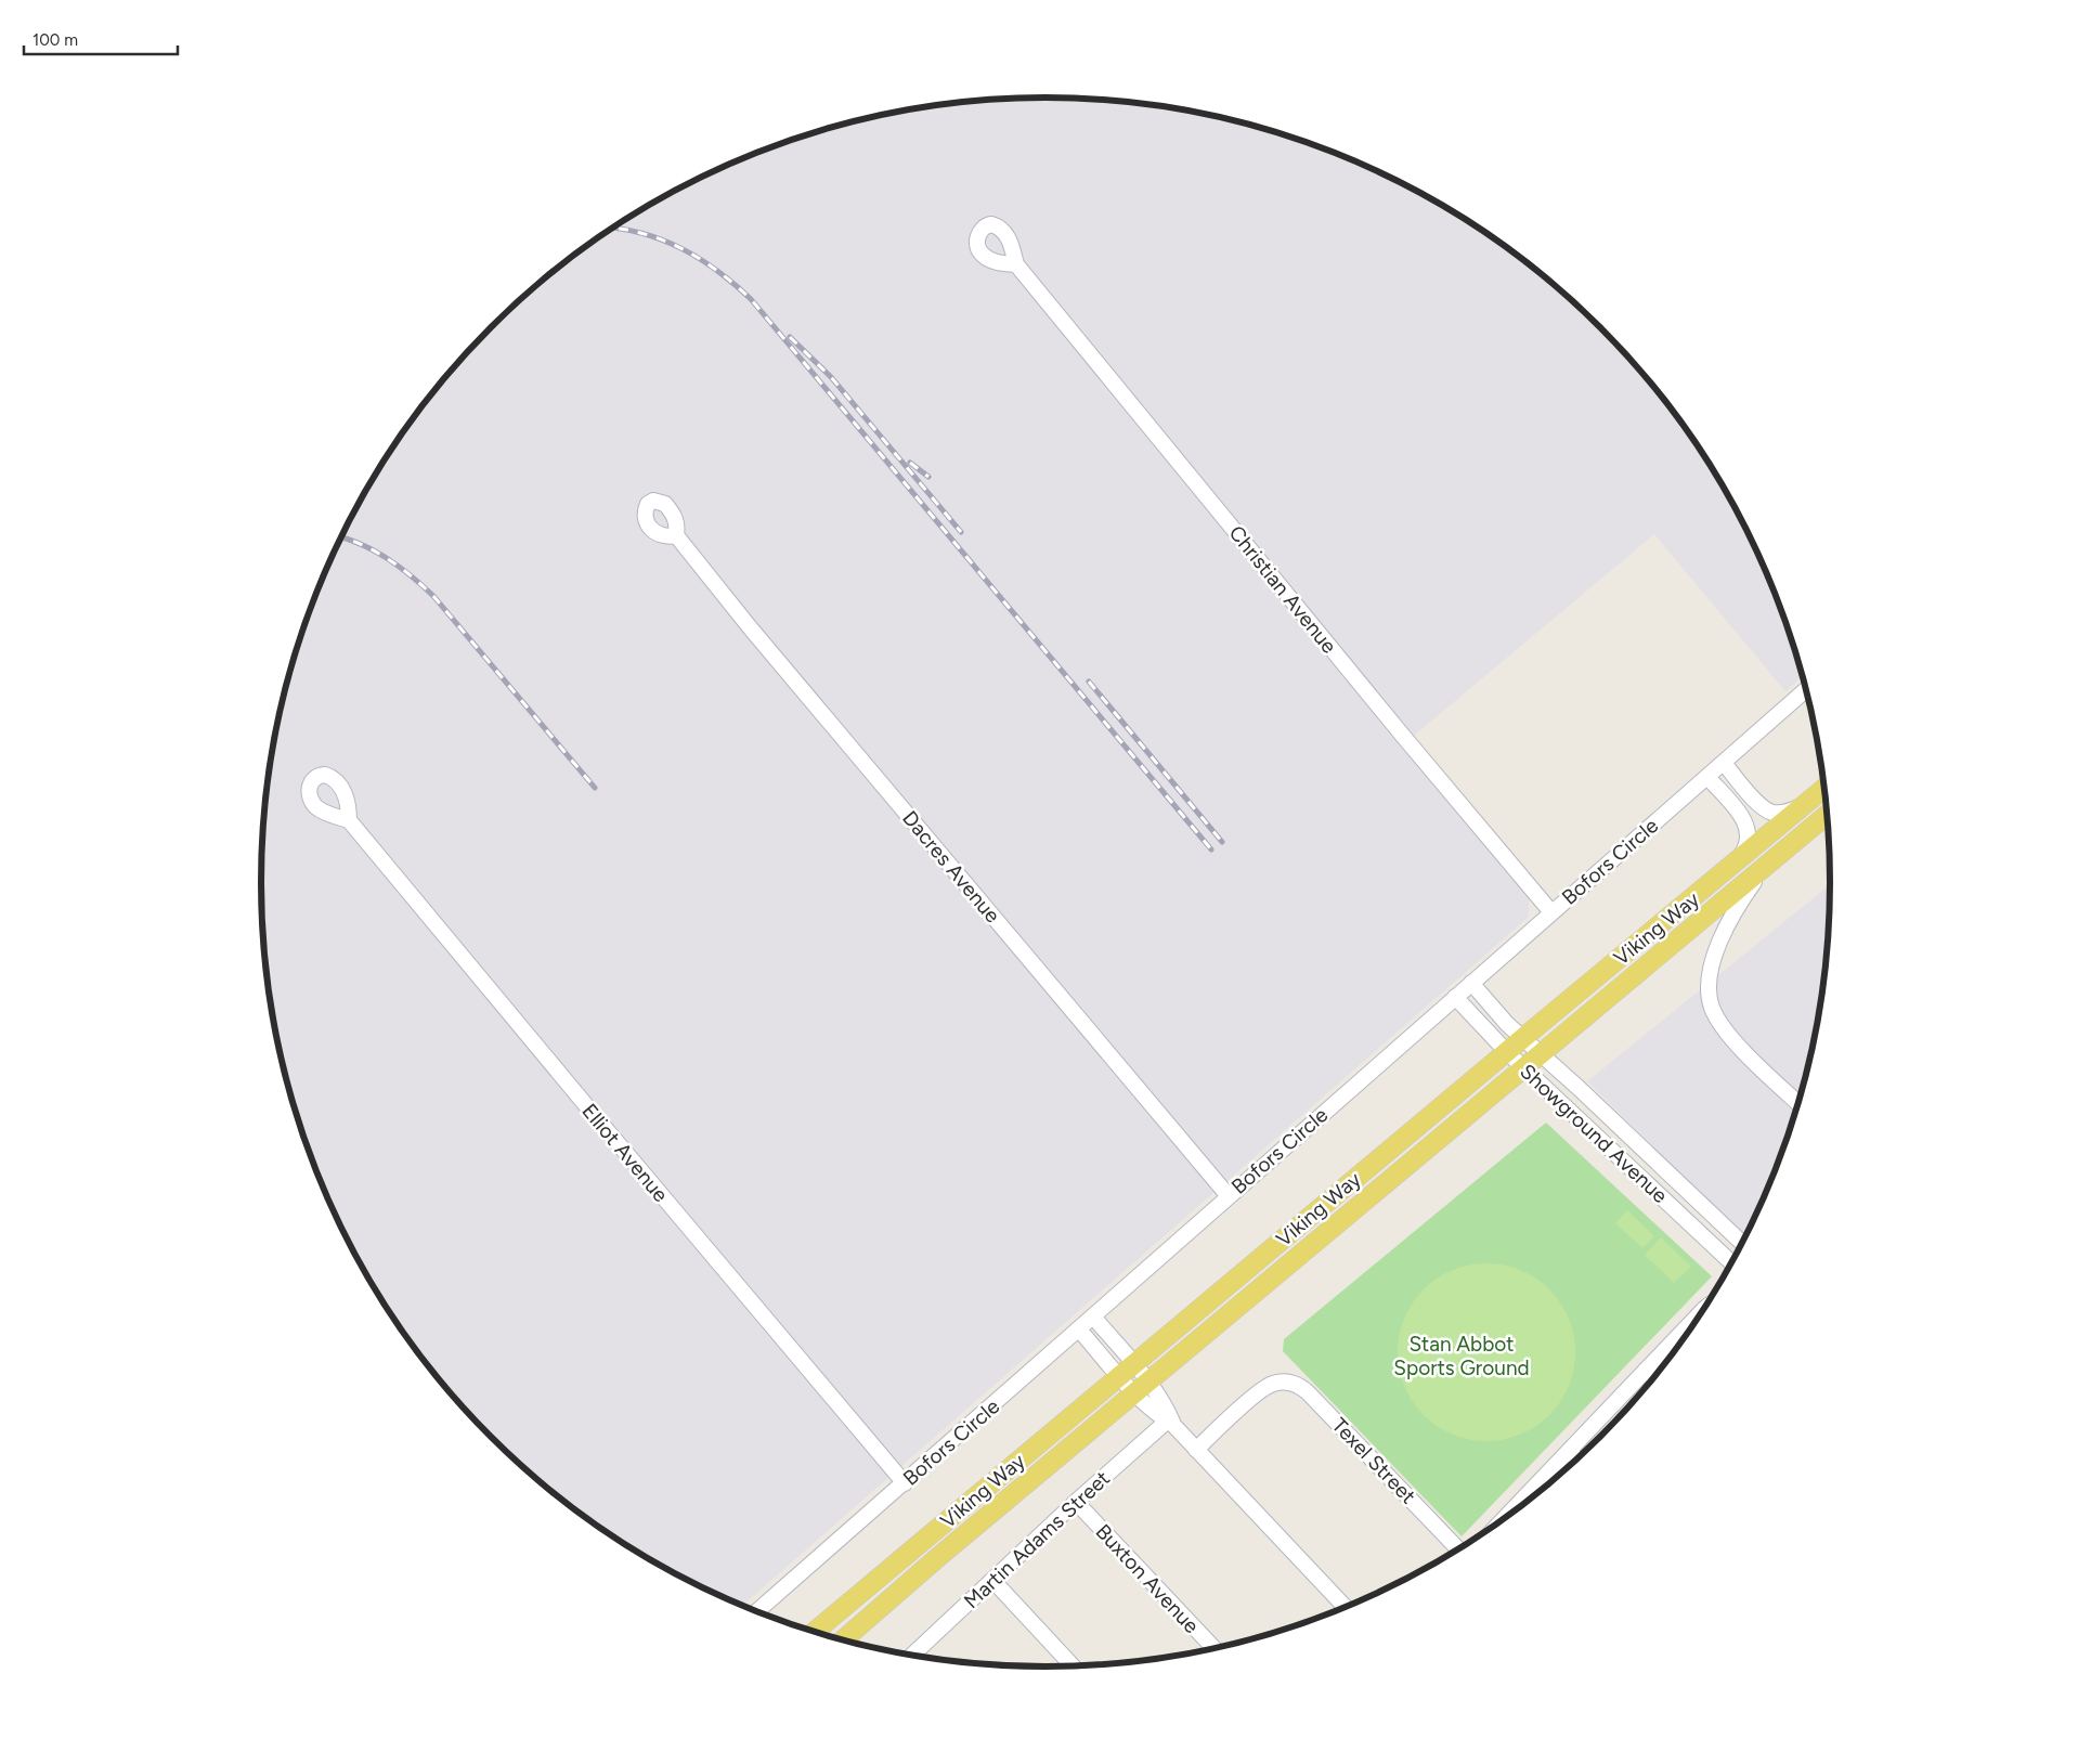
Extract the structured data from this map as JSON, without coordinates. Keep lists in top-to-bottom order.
{
  "streets": {
    "main road": ["Viking Way"],
    "street": [
      "Christian Avenue",
      "Bofors Circle",
      "Dacres Avenue",
      "Showground Avenue",
      "Elliot Avenue",
      "Texel Street",
      "Martin Adams Street",
      "Buxton Avenue"
    ]
  },
  "crossings": [
    ["Christian Avenue", "Bofors Circle"],
    ["Bofors Circle", "Dacres Avenue"],
    ["Bofors Circle", "Showground Avenue"],
    ["Bofors Circle", "Elliot Avenue"],
    ["Viking Way", "Showground Avenue"],
    ["Martin Adams Street", "Buxton Avenue"]
  ],
  "parks": ["Stan Abbot Sports Ground"],
  "scale_bar": "100 m"
}
